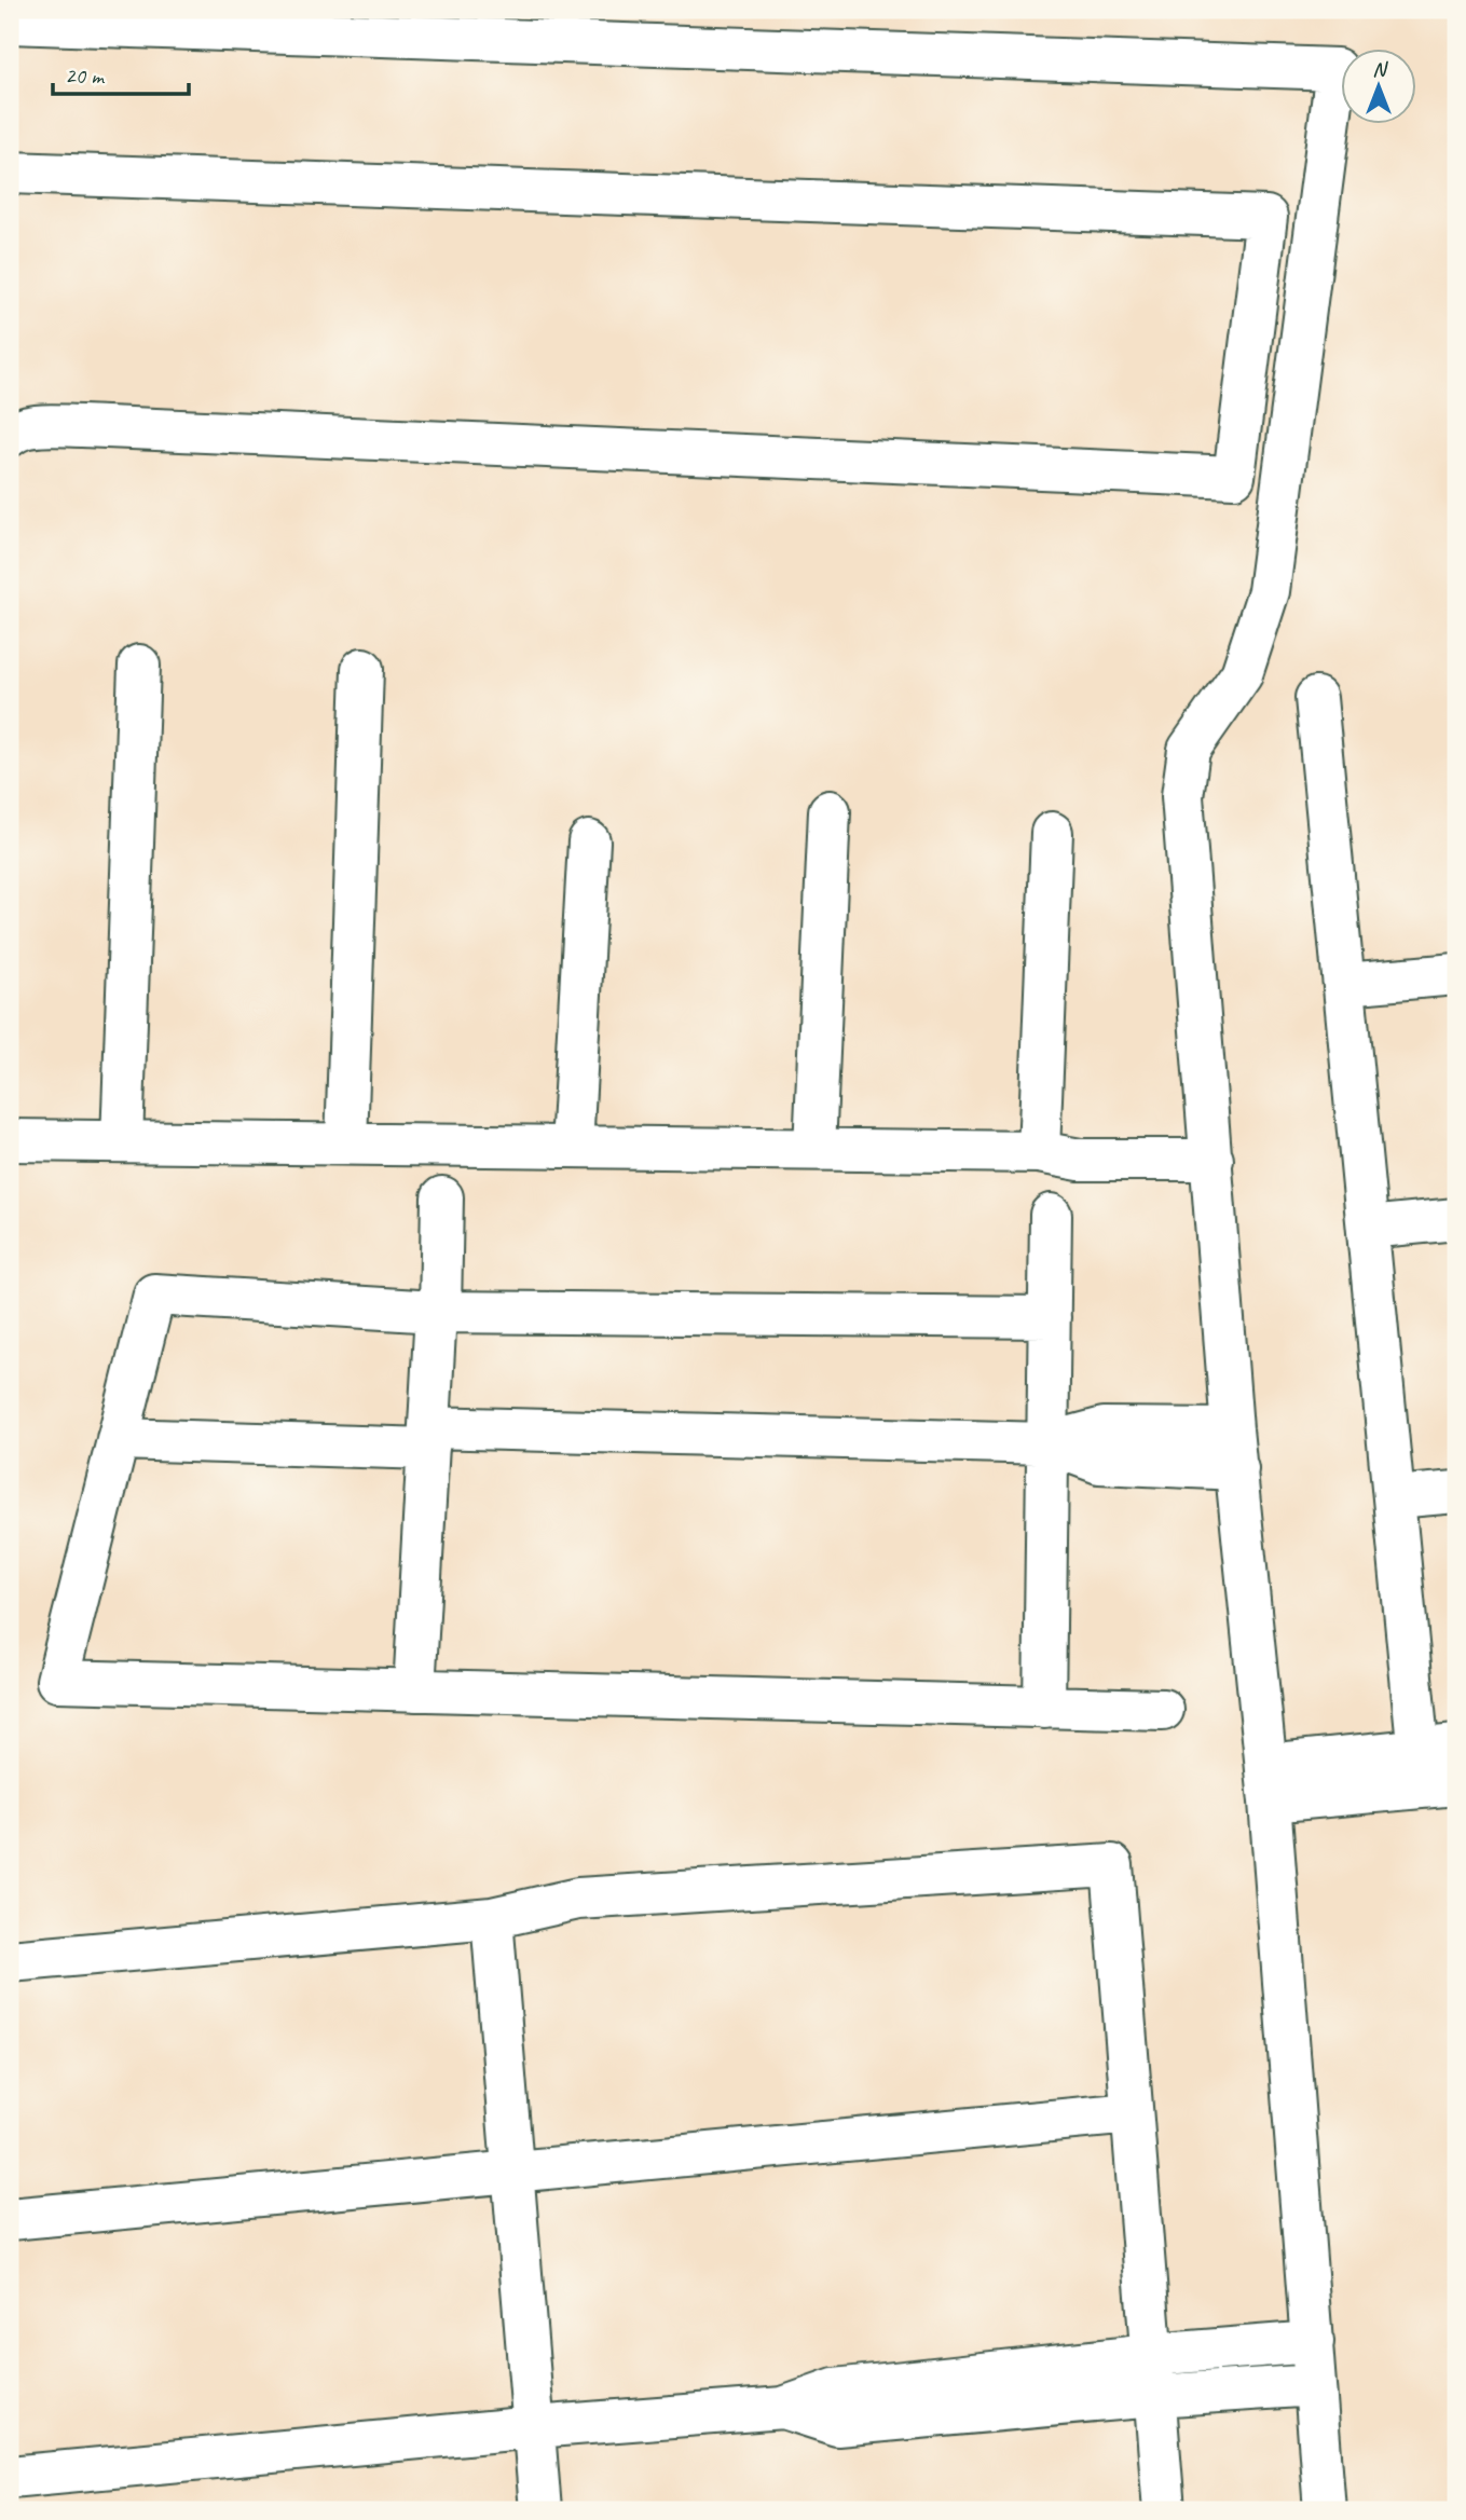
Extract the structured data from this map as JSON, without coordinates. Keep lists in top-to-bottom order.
{
  "scale_bar": "20 m",
  "north": "top"
}
